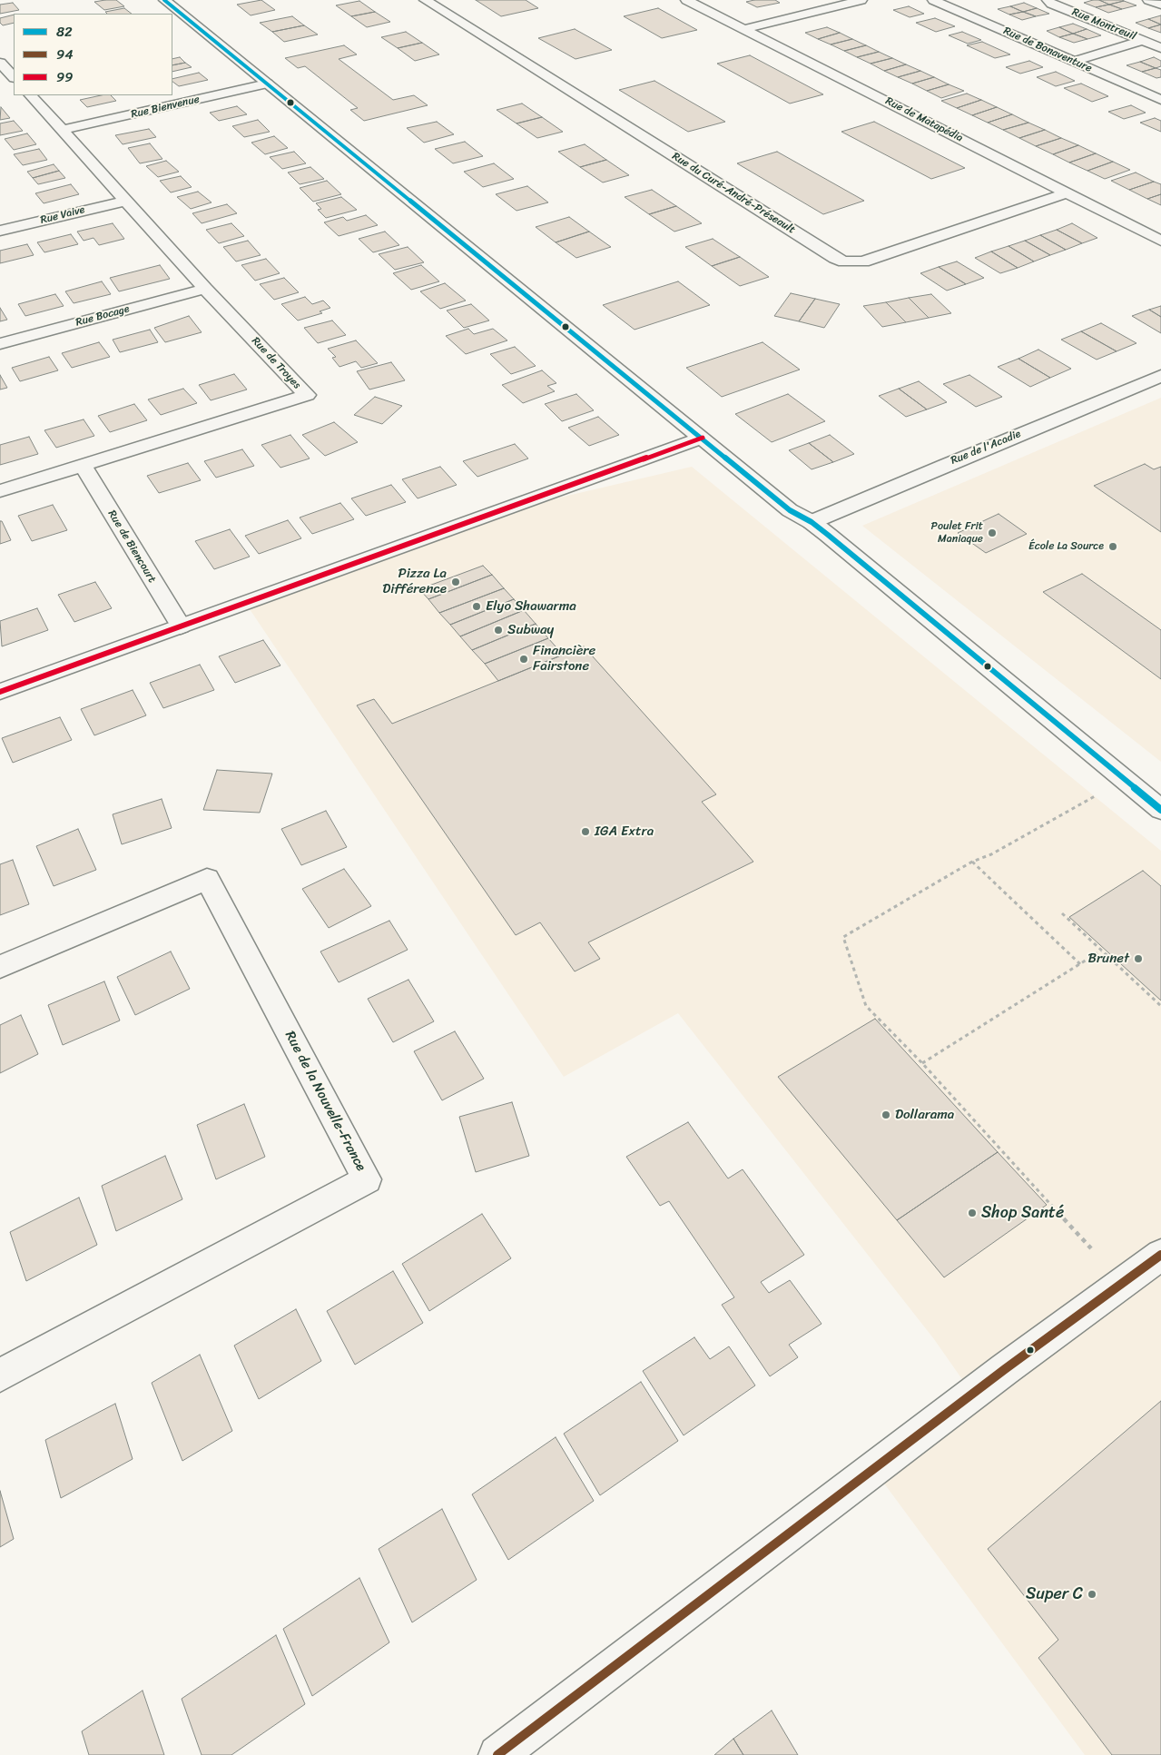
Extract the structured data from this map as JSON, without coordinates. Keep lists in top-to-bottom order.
{
  "streets": {
    "street": [
      "Rue Montreuil",
      "Rue de Bonaventure",
      "Rue Bienvenue",
      "Rue de Matapédia",
      "Rue du Curé-André-Préseault",
      "Rue Vaive",
      "Rue Bocage",
      "Rue de Troyes",
      "Rue de l'Acadie",
      "Rue de Biencourt",
      "Rue de la Nouvelle-France"
    ]
  },
  "crossings": [
    ["Rue Bienvenue", "Rue de Troyes"],
    ["Rue de Matapédia", "Rue du Curé-André-Préseault"],
    ["Rue Vaive", "Rue de Troyes"],
    ["Rue Bocage", "Rue de Troyes"],
    ["Rue de Troyes", "Rue de Biencourt"]
  ],
  "places": [
    "Poulet Frit Maniaque",
    "École La Source",
    "Pizza La Différence",
    "Elyo Shawarma",
    "Subway",
    "Financière Fairstone",
    "IGA Extra",
    "Brunet",
    "Dollarama",
    "Shop Santé",
    "Super C"
  ],
  "lines": ["transit line 82", "transit line 99", "transit line 94"],
  "legend": ["82", "94", "99"]
}
